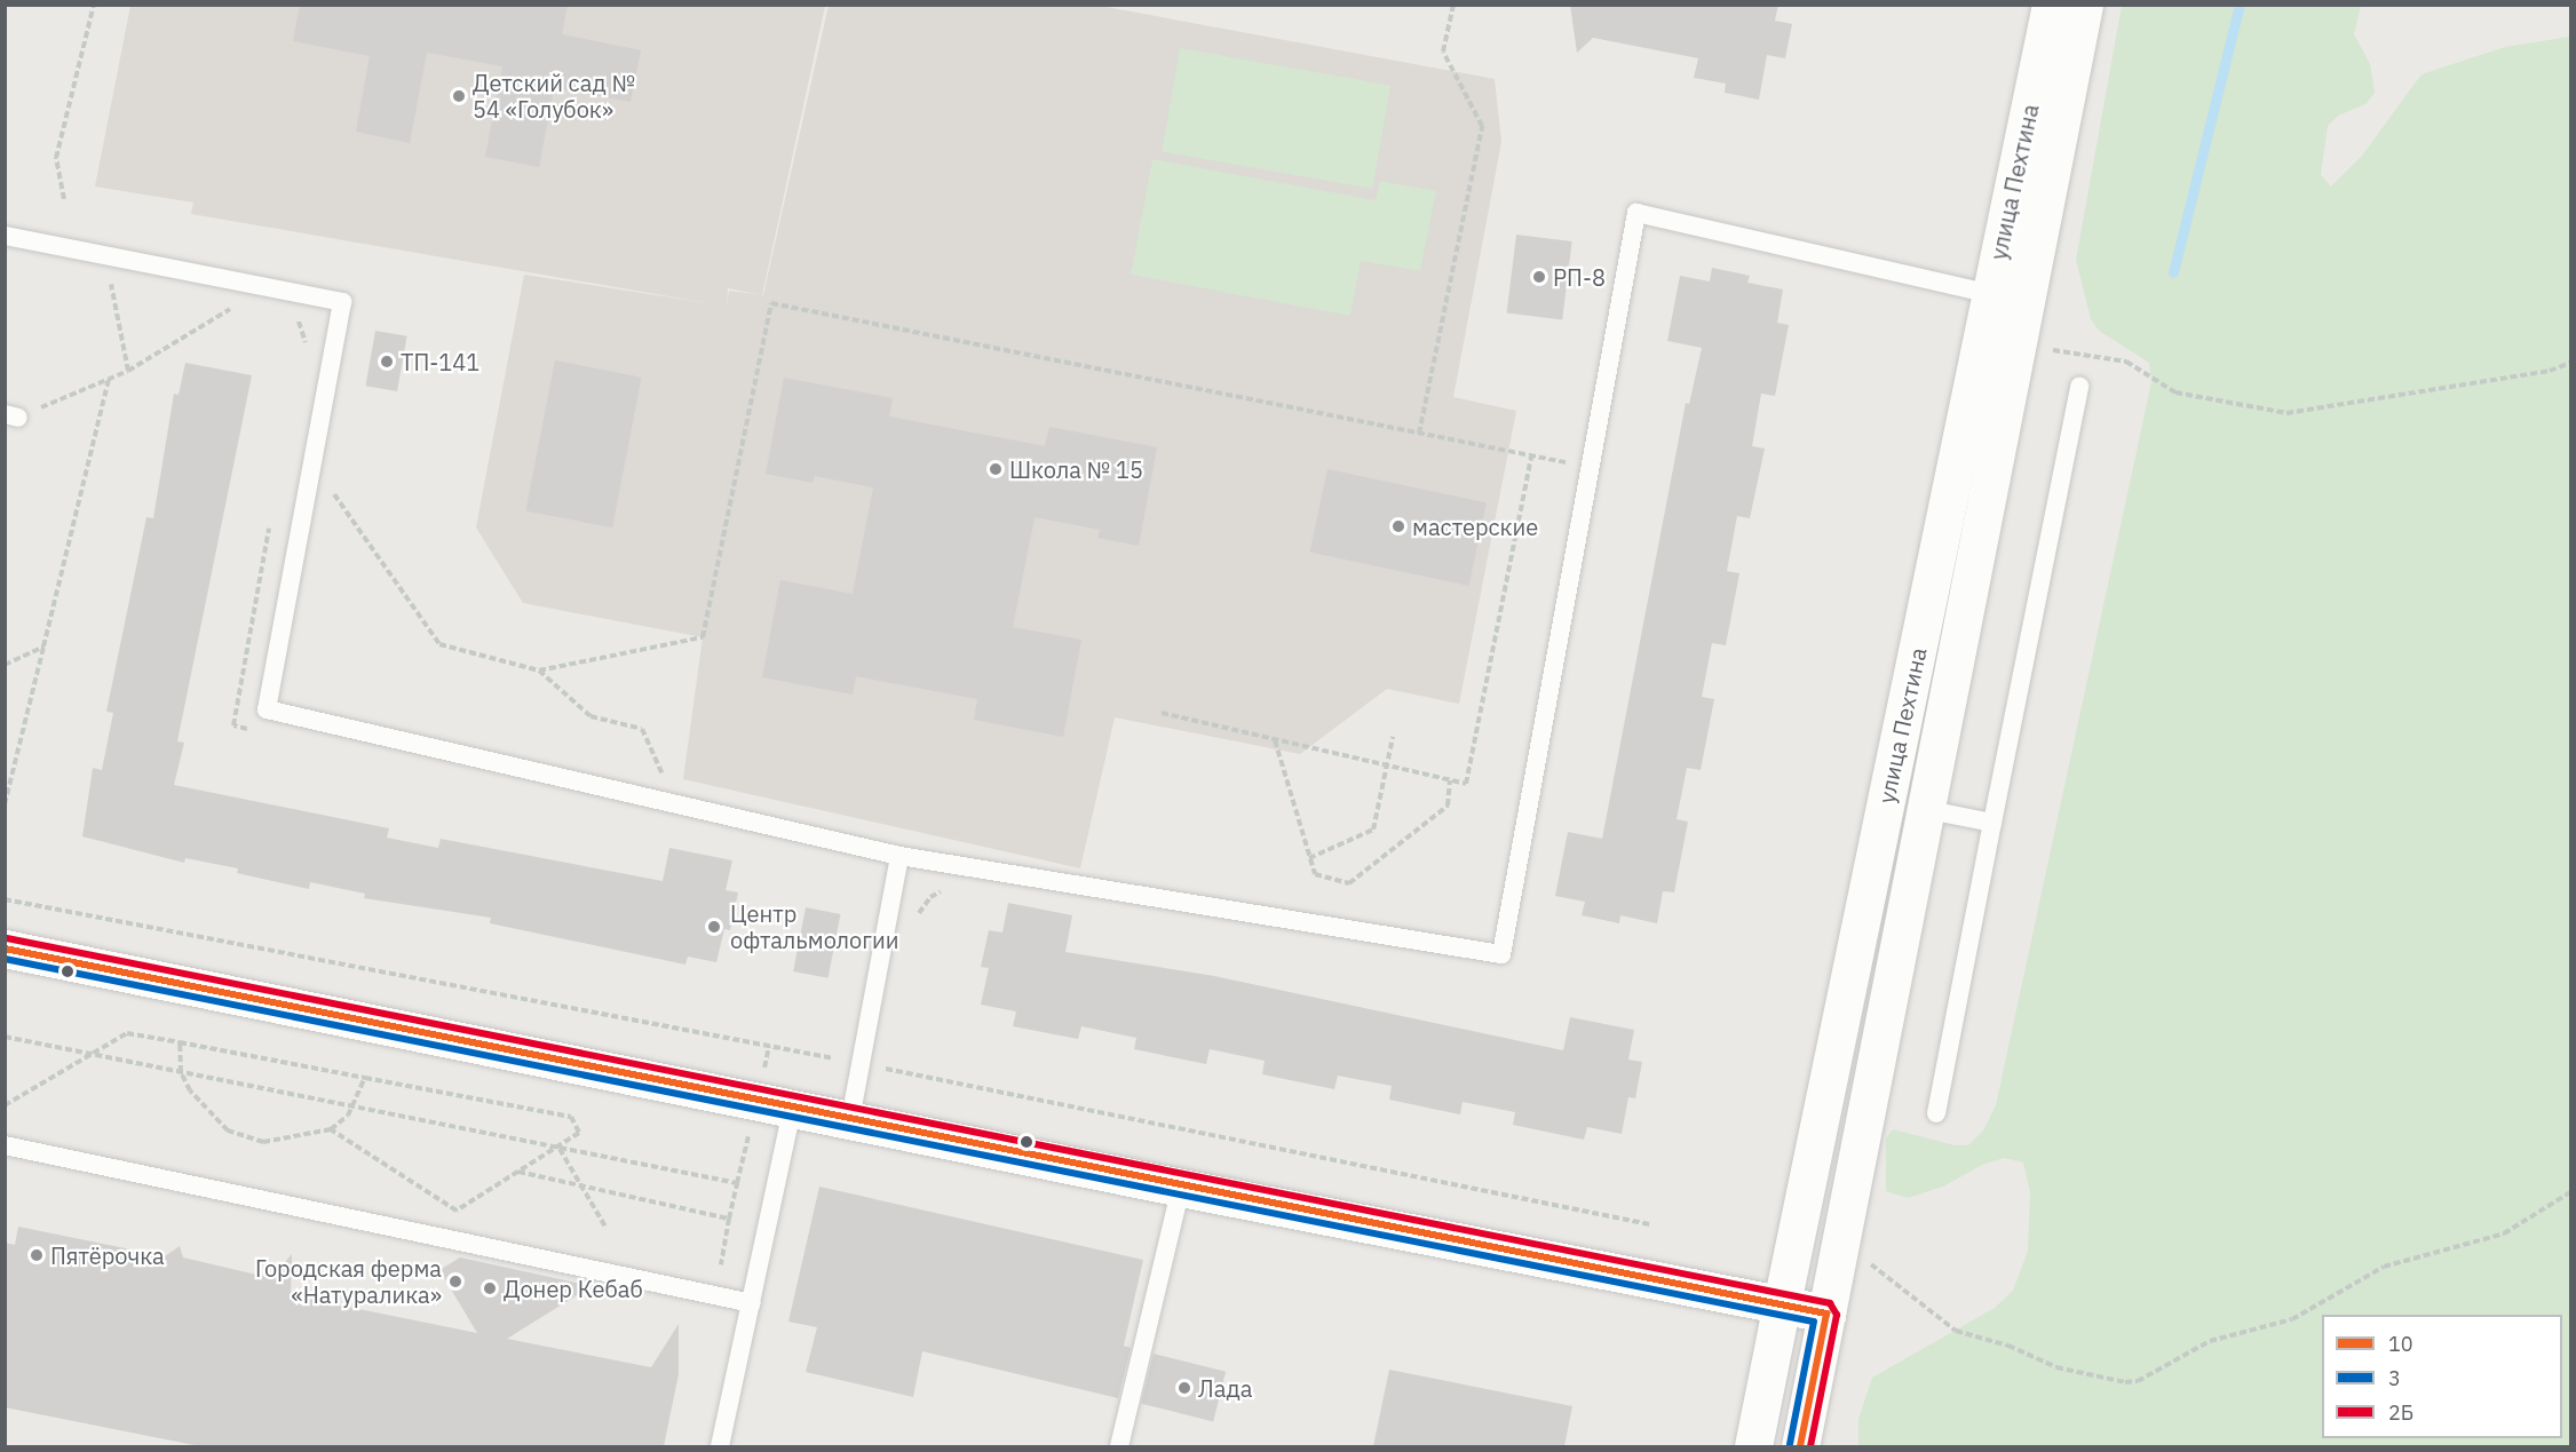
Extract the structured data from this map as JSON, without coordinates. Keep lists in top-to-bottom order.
{
  "streets": {
    "street": ["улица Пехтина"]
  },
  "places": [
    "Детский сад № 54 «Голубок»",
    "РП-8",
    "ТП-141",
    "Школа № 15",
    "мастерские",
    "Центр офтальмологии",
    "Пятёрочка",
    "Городская ферма «Натуралика»",
    "Донер Кебаб",
    "Лада"
  ],
  "lines": ["transit line 2Б", "transit line 10", "transit line 3"],
  "legend": ["10", "3", "2Б"]
}
